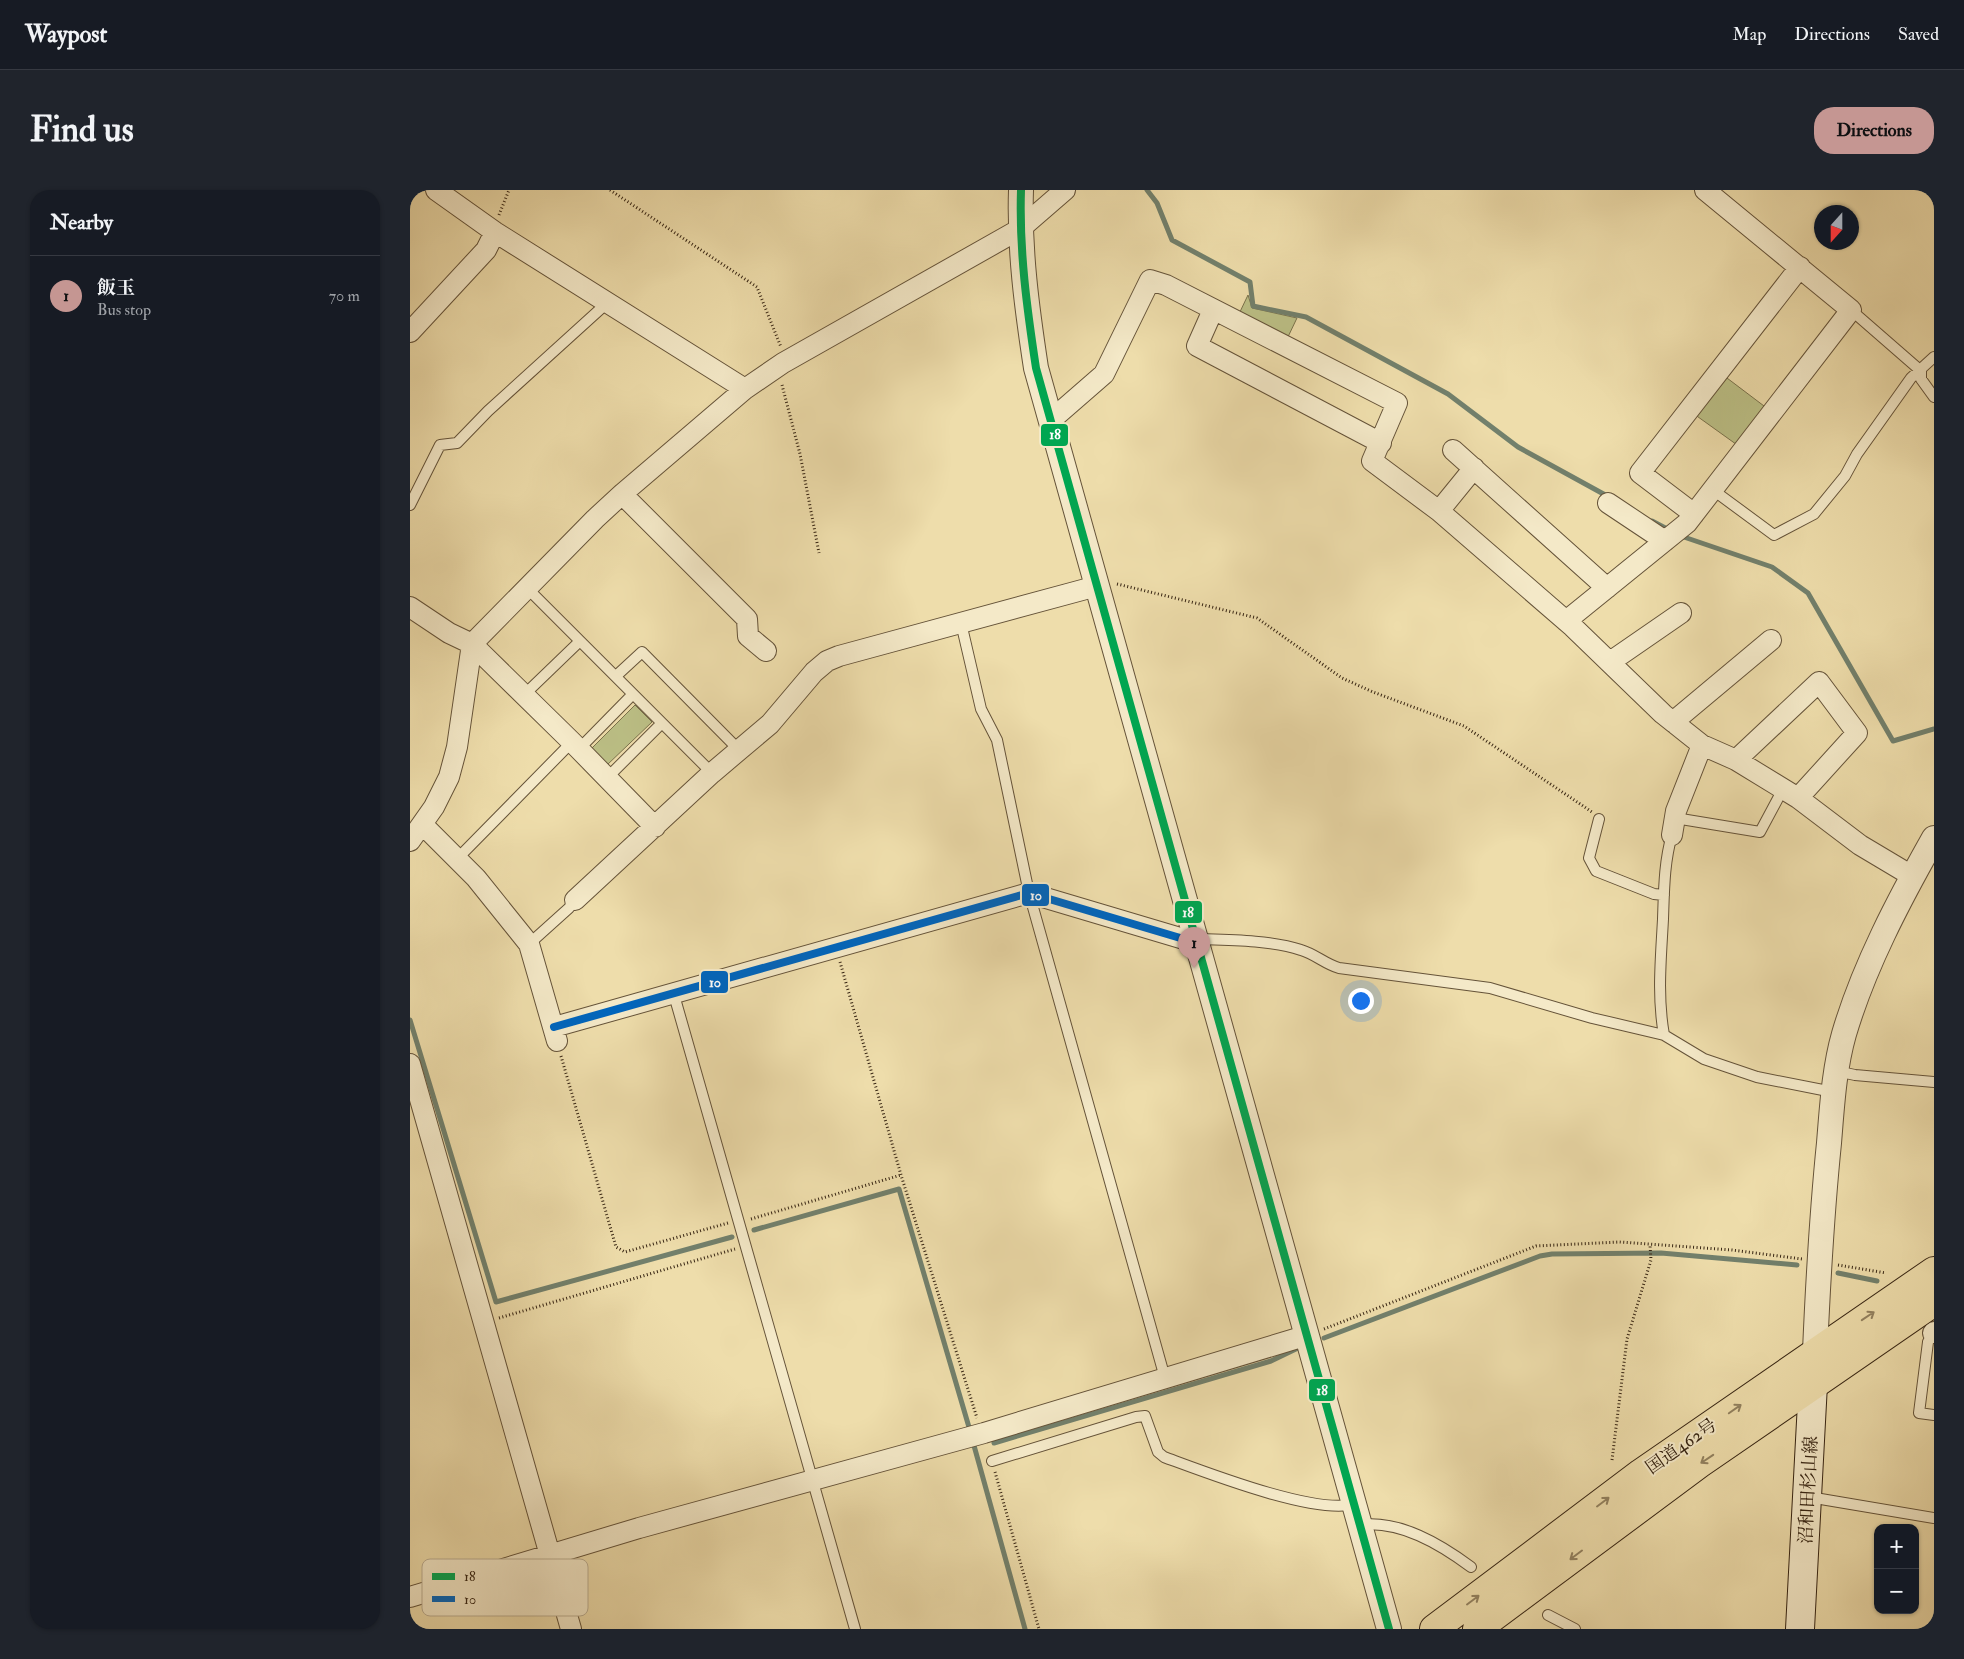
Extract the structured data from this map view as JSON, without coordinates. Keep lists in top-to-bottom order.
{
  "streets": {
    "highway": ["国道462号"],
    "main road": ["沼和田杉山線"]
  },
  "crossings": [
    ["国道462号", "沼和田杉山線"]
  ],
  "lines": ["transit line 18", "transit line 10"],
  "legend": ["18", "10"],
  "north": "bottom",
  "page": {
    "header": "Waypost",
    "nav": ["Map", "Directions", "Saved"],
    "buttons": "Directions",
    "title": "Find us",
    "heading": "Nearby",
    "list": [
      {
        "mark": "1",
        "name": "飯玉",
        "note": "Bus stop",
        "value": "70 m"
      }
    ],
    "pins": "1",
    "map_buttons": ["+", "−"]
  }
}
